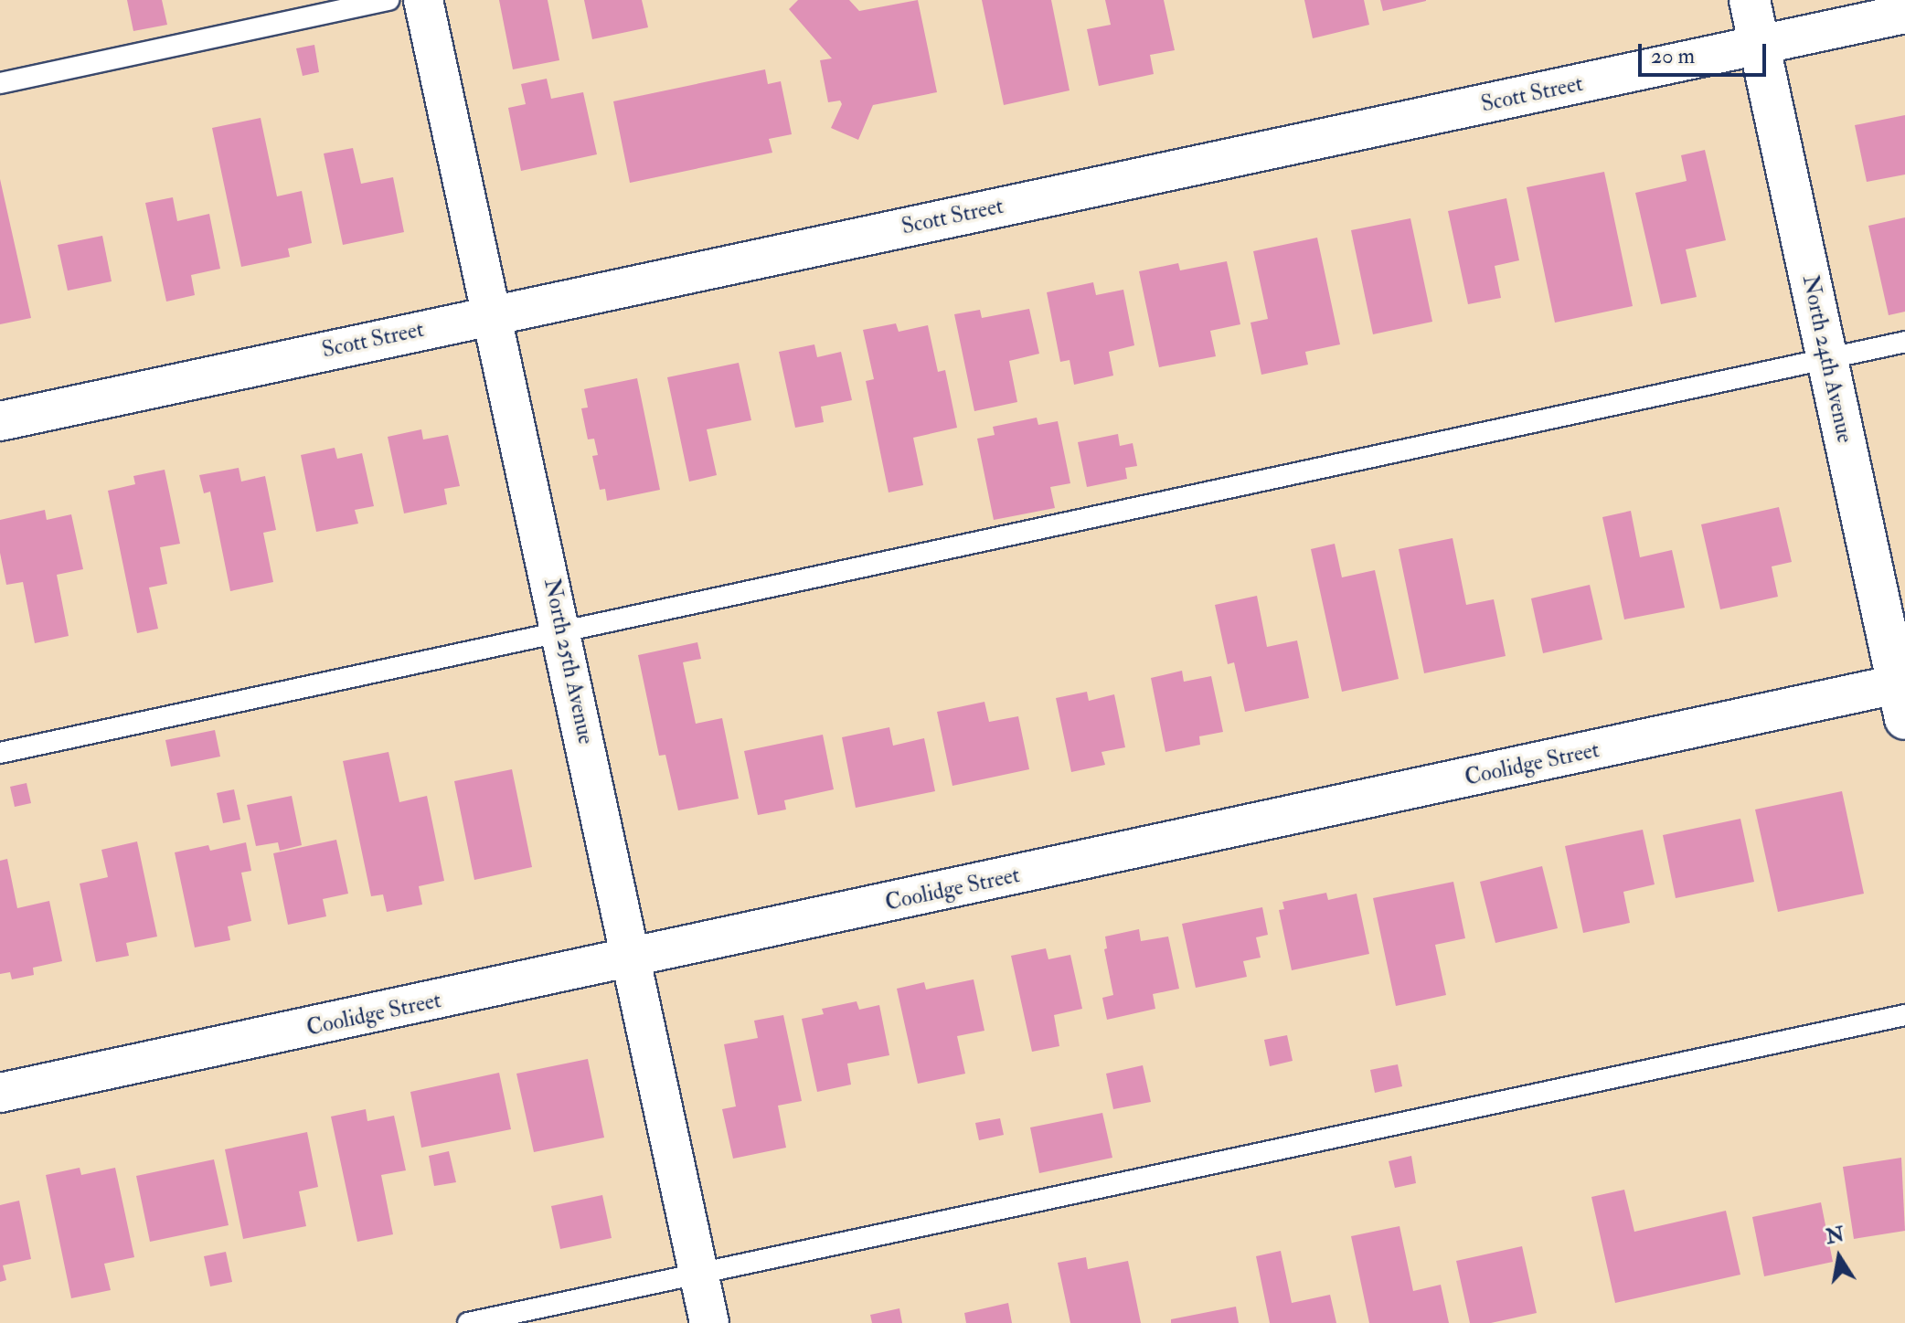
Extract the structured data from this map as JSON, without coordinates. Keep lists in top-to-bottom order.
{
  "streets": {
    "street": [
      "Scott Street",
      "North 24th Avenue",
      "North 25th Avenue",
      "Coolidge Street"
    ]
  },
  "crossings": [
    ["Scott Street", "North 24th Avenue"],
    ["Scott Street", "North 25th Avenue"],
    ["North 24th Avenue", "Coolidge Street"],
    ["North 25th Avenue", "Coolidge Street"]
  ],
  "scale_bar": "20 m",
  "north": "top"
}
